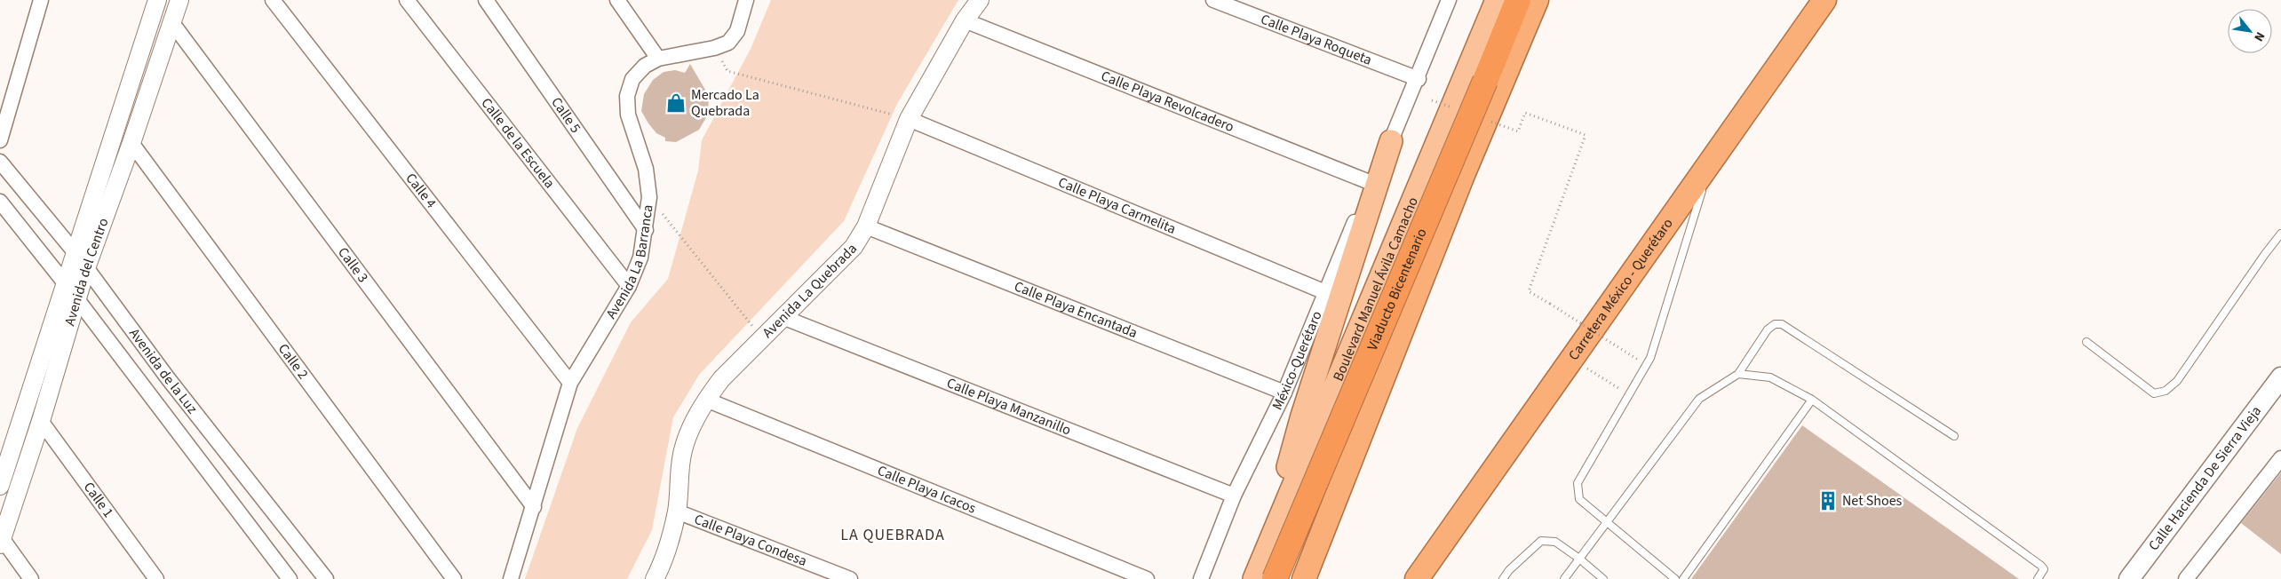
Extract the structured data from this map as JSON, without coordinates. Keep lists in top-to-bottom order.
{
  "streets": {
    "highway": ["Carretera México - Querétaro", "Viaducto Bicentenario"],
    "main road": ["Boulevard Manuel Ávila Camacho", "Calle Hacienda De Sierra Vieja"],
    "street": [
      "Calle Playa Roqueta",
      "Calle Playa Revolcadero",
      "Calle 5",
      "Calle de la Escuela",
      "Calle 4",
      "Calle Playa Carmelita",
      "Avenida La Barranca",
      "Calle 3",
      "Avenida del Centro",
      "Avenida La Quebrada",
      "Calle Playa Encantada",
      "México-Querétaro",
      "Calle 2",
      "Avenida de la Luz",
      "Calle Playa Manzanillo",
      "Calle Playa Icacos",
      "Calle 1",
      "Calle Playa Condesa"
    ]
  },
  "crossings": [
    ["Calle Playa Roqueta", "México-Querétaro"],
    ["Calle Playa Revolcadero", "Avenida La Quebrada"],
    ["Calle Playa Revolcadero", "México-Querétaro"],
    ["Calle 5", "Avenida La Barranca"],
    ["Calle de la Escuela", "Avenida La Barranca"],
    ["Calle 4", "Avenida La Barranca"],
    ["Calle Playa Carmelita", "Avenida La Quebrada"],
    ["Calle Playa Carmelita", "México-Querétaro"],
    ["Avenida La Barranca", "Calle 3"],
    ["Calle 3", "Avenida del Centro"],
    ["Avenida del Centro", "Calle 2"],
    ["Avenida del Centro", "Avenida de la Luz"],
    ["Avenida del Centro", "Calle 1"],
    ["Avenida La Quebrada", "Calle Playa Encantada"],
    ["Avenida La Quebrada", "Calle Playa Manzanillo"],
    ["Avenida La Quebrada", "Calle Playa Icacos"],
    ["Avenida La Quebrada", "Calle Playa Condesa"],
    ["Calle Playa Encantada", "México-Querétaro"],
    ["México-Querétaro", "Calle Playa Manzanillo"]
  ],
  "districts": ["LA QUEBRADA"],
  "places": {
    "shop": ["Mercado La Quebrada"],
    "building": ["Net Shoes"]
  },
  "north": "bottom right"
}
